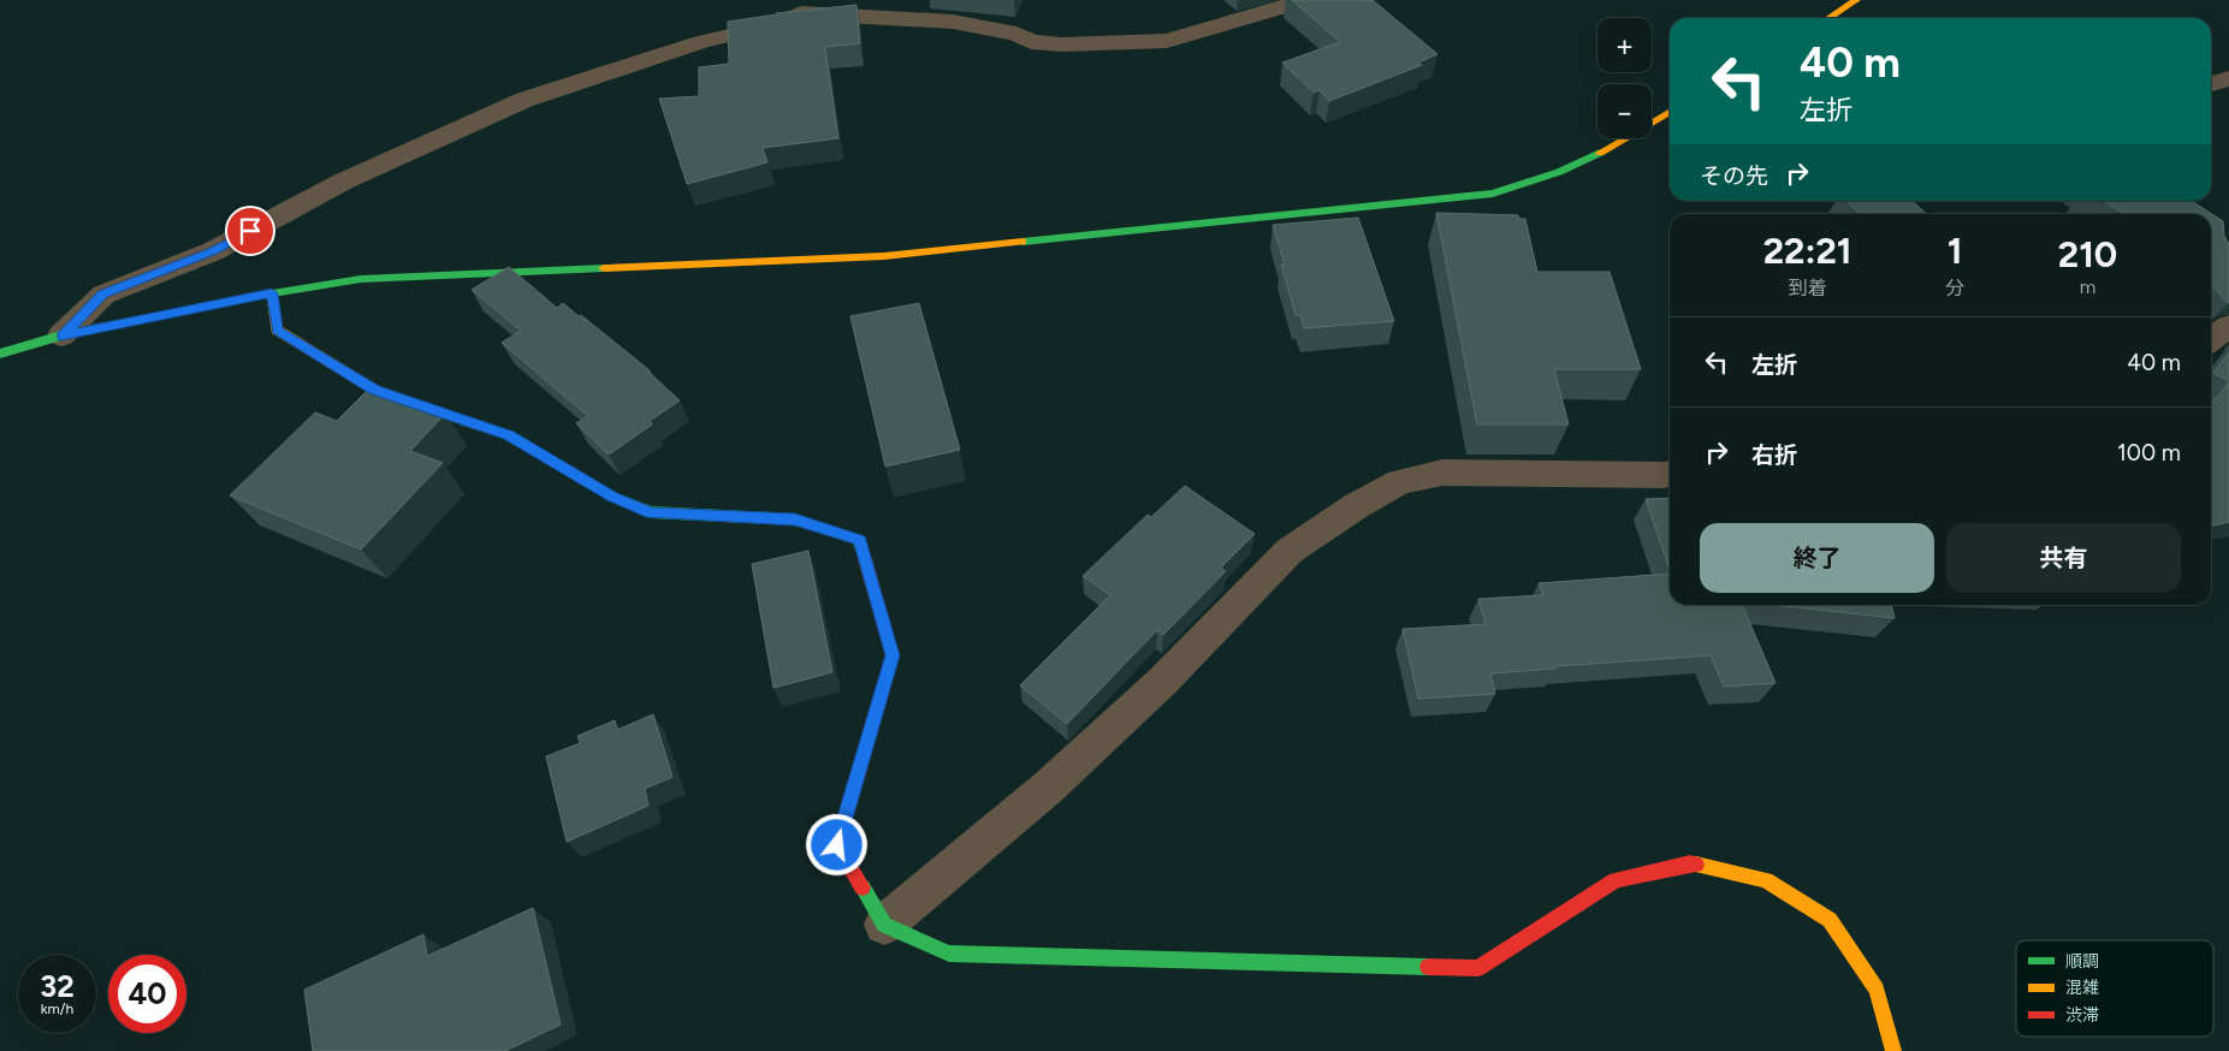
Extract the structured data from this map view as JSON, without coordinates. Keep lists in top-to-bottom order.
{
  "legend": ["順調", "混雑", "渋滞"],
  "page": {
    "map_buttons": ["+", "−"],
    "turn": ["40 m", "左折"],
    "then": "その先",
    "eta": [
      "22:21",
      "到着",
      "1",
      "分",
      "210",
      "m"
    ],
    "list": [
      {
        "name": "左折",
        "value": "40 m"
      },
      {
        "name": "右折",
        "value": "100 m"
      }
    ],
    "buttons": ["終了", "共有"],
    "speed": "32 km/h",
    "limit": "40"
  }
}
